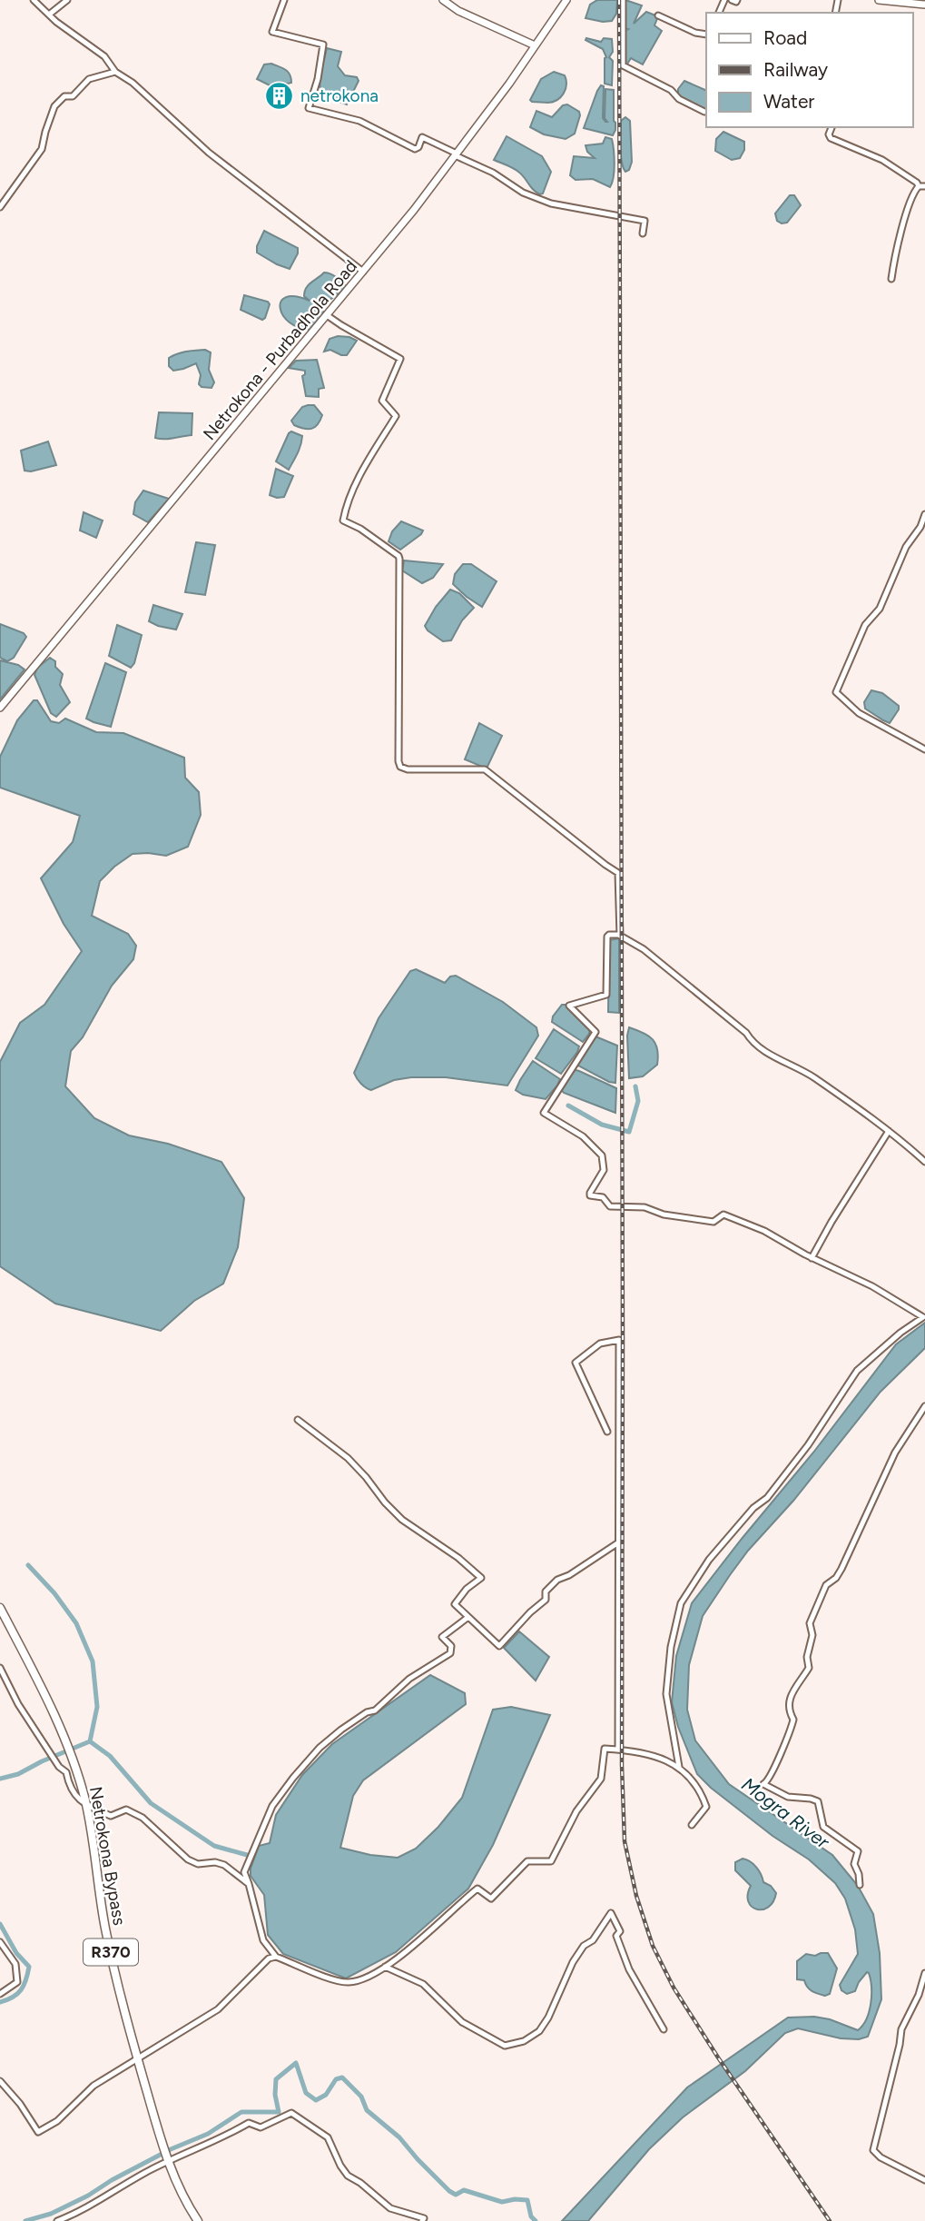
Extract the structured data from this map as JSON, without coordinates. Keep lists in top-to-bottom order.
{
  "streets": {
    "main road": ["Netrokona - Purbadhola Road", "Netrokona Bypass", "R370"]
  },
  "water": ["Mogra River"],
  "places": {
    "building": ["netrokona"]
  },
  "legend": ["Road", "Railway", "Water"]
}
